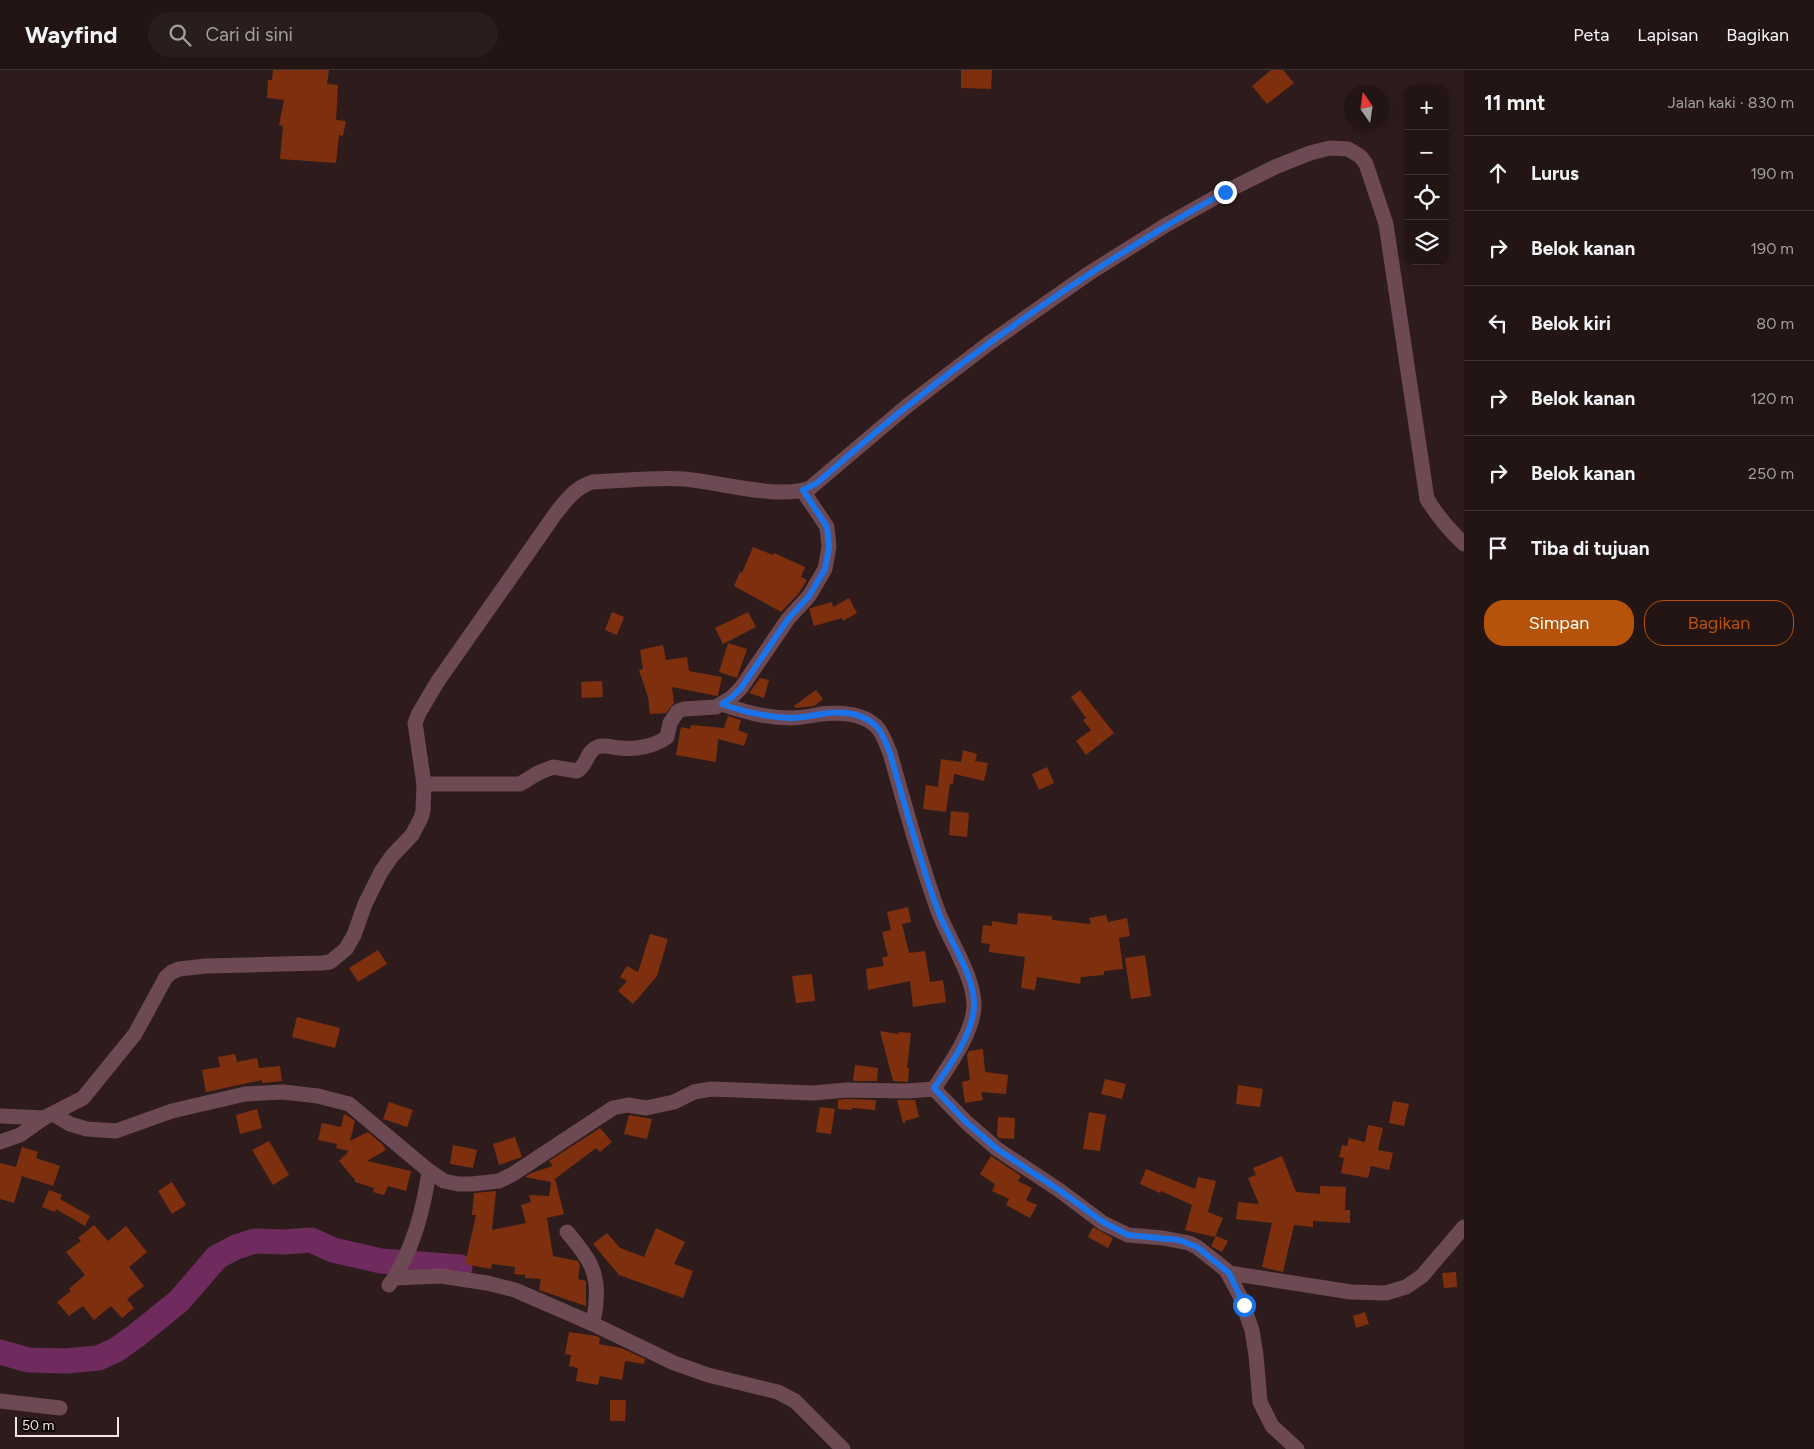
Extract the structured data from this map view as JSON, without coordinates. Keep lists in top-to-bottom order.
{
  "scale_bar": "50 m",
  "north": "top",
  "page": {
    "header": "Wayfind",
    "search": "Cari di sini",
    "nav": ["Peta", "Lapisan", "Bagikan"],
    "heading": ["11 mnt", "Jalan kaki · 830 m"],
    "map_buttons": ["+", "−"],
    "list": [
      ["Lurus", "190 m"],
      ["Belok kanan", "190 m"],
      ["Belok kiri", "80 m"],
      ["Belok kanan", "120 m"],
      ["Belok kanan", "250 m"],
      "Tiba di tujuan"
    ],
    "buttons": ["Simpan", "Bagikan"],
    "scale": "50 m"
  }
}
